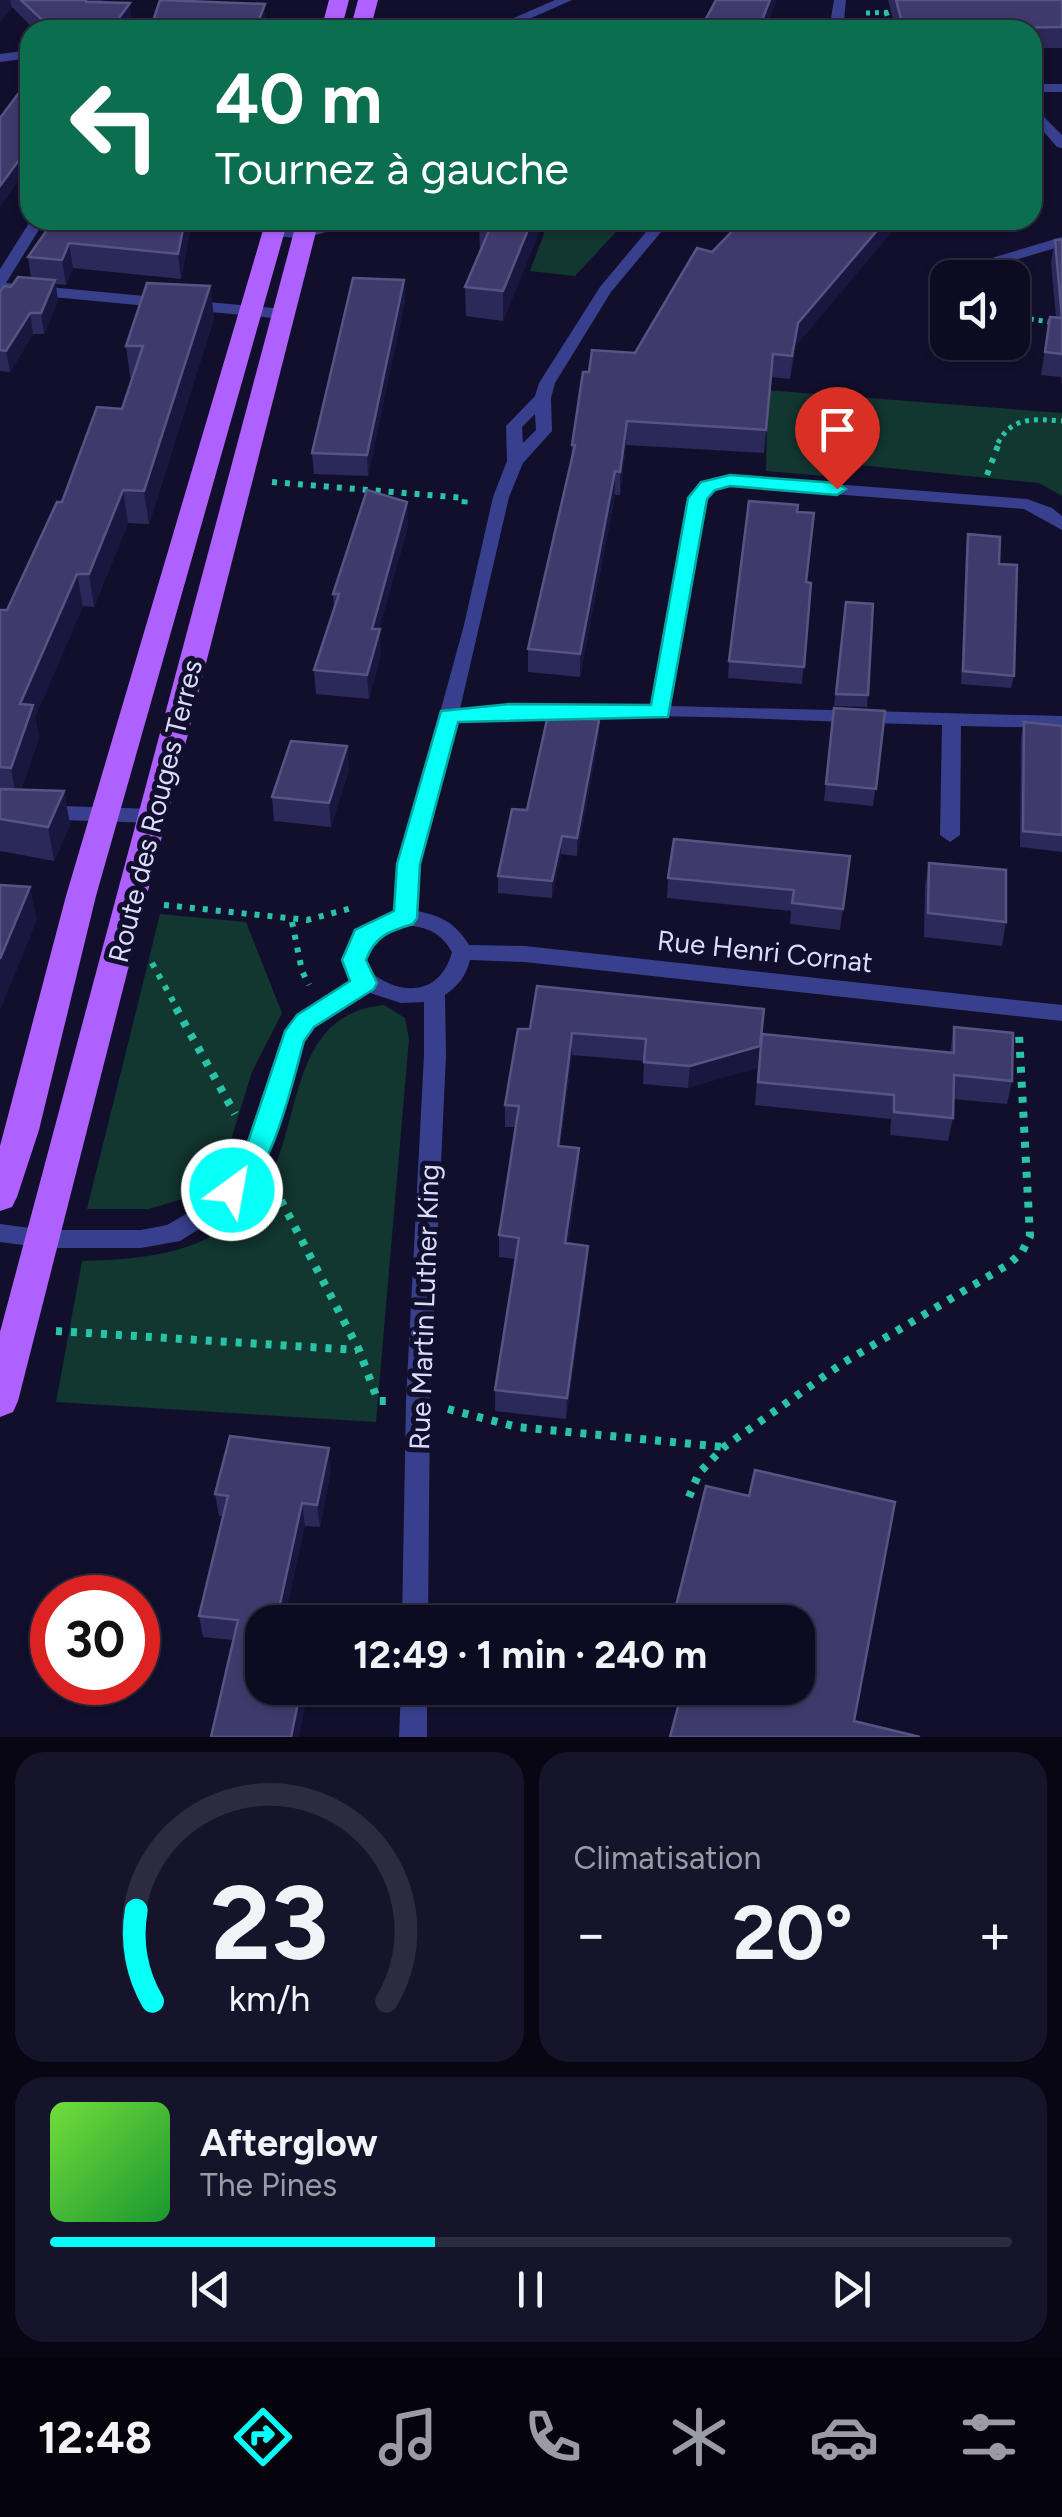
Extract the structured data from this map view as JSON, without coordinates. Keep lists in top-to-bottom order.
{
  "streets": {
    "main road": ["Route des Rouges Terres"],
    "street": ["Rue Henri Cornat", "Rue Martin Luther King"]
  },
  "crossings": [
    ["Rue Henri Cornat", "Rue Martin Luther King"]
  ],
  "page": {
    "turn": ["40 m", "Tournez à gauche"],
    "limit": "30",
    "trip": "12:49 · 1 min · 240 m",
    "tile": "Climatisation",
    "heat": ["−", "20°", "+"],
    "song": ["Afterglow", "The Pines"],
    "tabs": "12:48",
    "gauge": ["23", "km/h"]
  }
}
